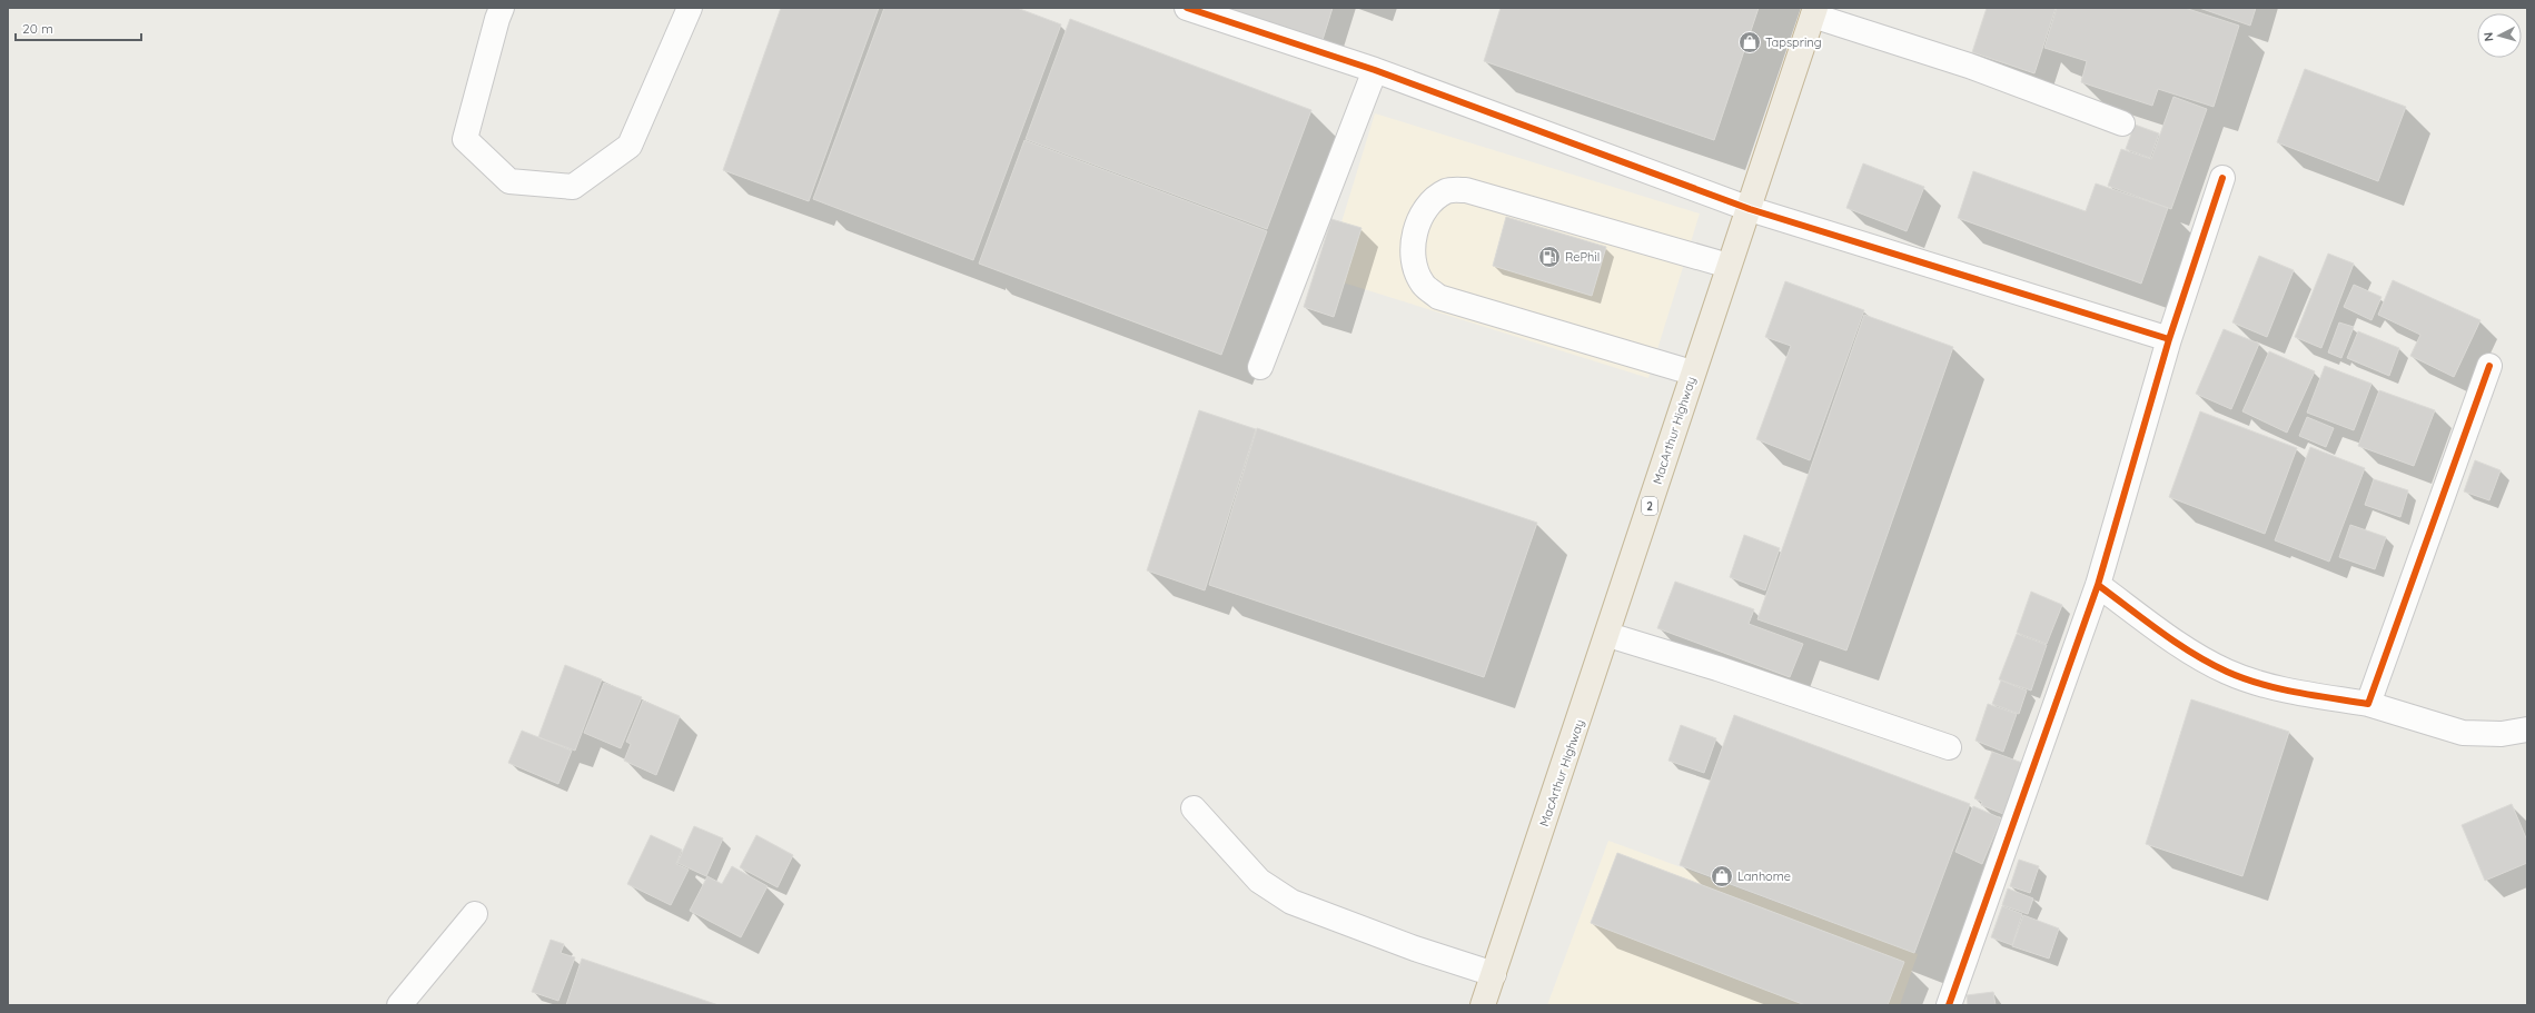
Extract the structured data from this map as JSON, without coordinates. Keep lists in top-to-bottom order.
{
  "streets": {
    "highway": ["MacArthur Highway", "2"]
  },
  "places": {
    "shop": ["Tapspring", "Lanhome"],
    "fuel station": ["RePhil"]
  },
  "scale_bar": "20 m",
  "north": "left"
}
